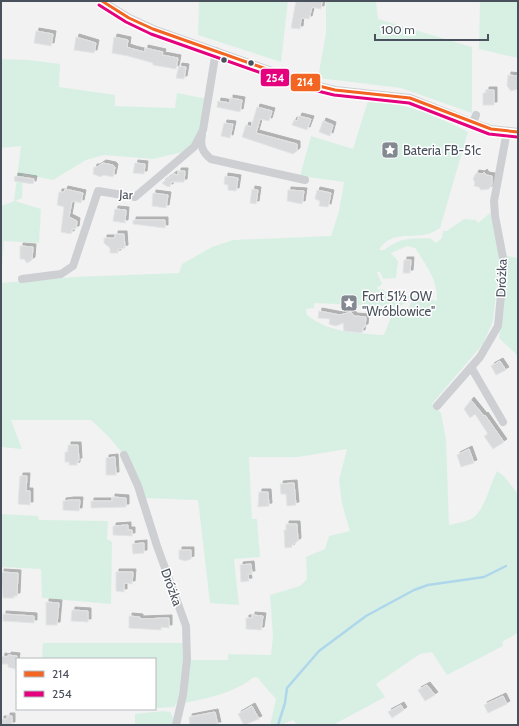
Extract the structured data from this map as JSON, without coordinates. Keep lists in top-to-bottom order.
{
  "streets": {
    "street": ["Jar", "Dróżka"]
  },
  "places": {
    "place": ["Bateria FB-51c", "Fort 51½ OW \"Wróblowice\""]
  },
  "lines": ["transit line 214", "transit line 254"],
  "legend": ["214", "254"],
  "scale_bar": "100 m"
}
